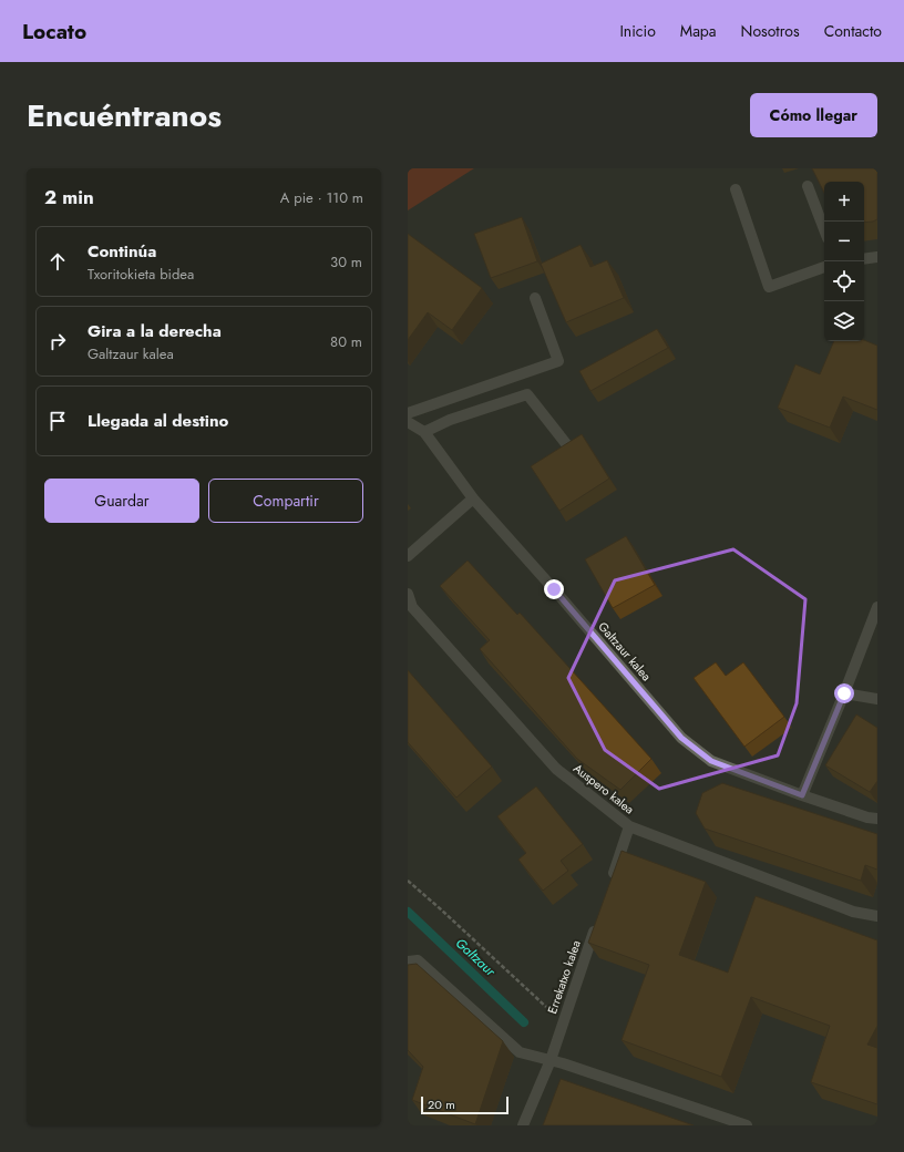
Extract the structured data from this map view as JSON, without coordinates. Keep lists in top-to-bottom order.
{
  "streets": {
    "street": ["Galtzaur kalea", "Auspero kalea", "Errekatxo kalea"]
  },
  "water": ["Galtzaur"],
  "scale_bar": "20 m",
  "page": {
    "header": "Locato",
    "nav": [
      "Inicio",
      "Mapa",
      "Nosotros",
      "Contacto"
    ],
    "title": "Encuéntranos",
    "buttons": [
      "Cómo llegar",
      ["Guardar", "Compartir"]
    ],
    "heading": ["2 min", "A pie · 110 m"],
    "map_buttons": ["+", "−"],
    "list": [
      ["Continúa", "Txoritokieta bidea", "30 m"],
      ["Gira a la derecha", "Galtzaur kalea", "80 m"],
      "Llegada al destino"
    ],
    "scale": "20 m"
  }
}
